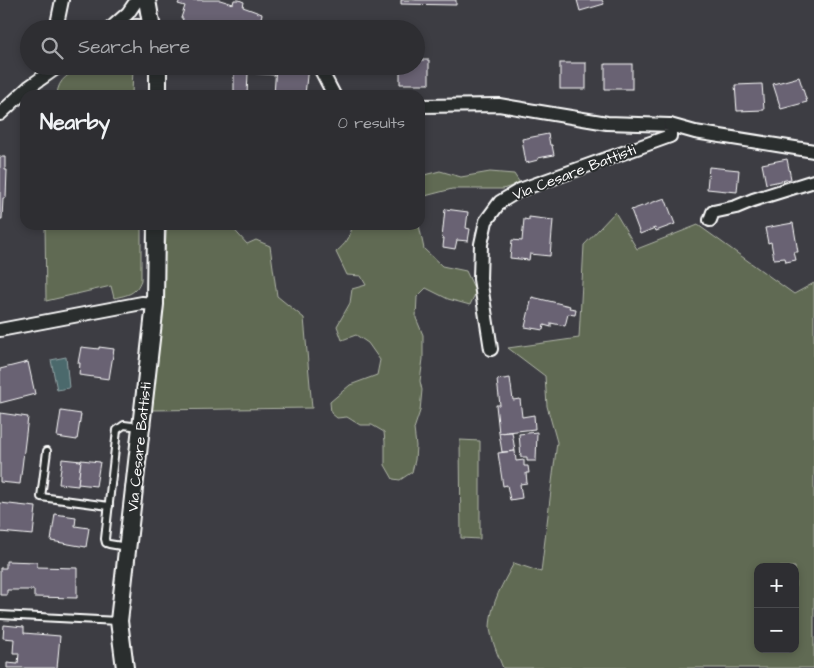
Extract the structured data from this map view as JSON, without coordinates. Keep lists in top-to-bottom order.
{
  "streets": {
    "street": ["Via Cesare Battisti"]
  },
  "page": {
    "search": "Search here",
    "heading": ["Nearby", "0 results"],
    "map_buttons": ["+", "−"]
  }
}
